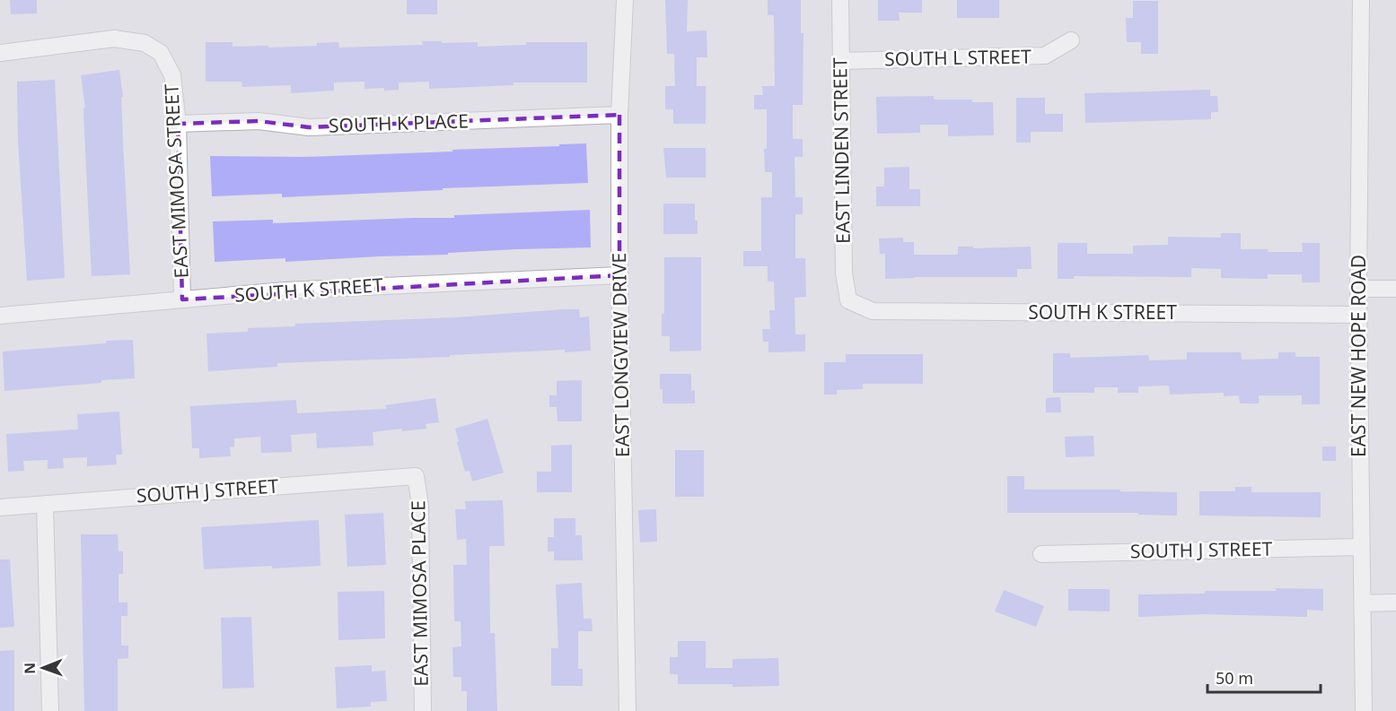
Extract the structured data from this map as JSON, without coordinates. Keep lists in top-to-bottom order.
{
  "streets": {
    "street": [
      "SOUTH L STREET",
      "SOUTH K PLACE",
      "EAST LINDEN STREET",
      "EAST MIMOSA STREET",
      "SOUTH K STREET",
      "EAST LONGVIEW DRIVE",
      "EAST NEW HOPE ROAD",
      "SOUTH J STREET",
      "EAST MIMOSA PLACE"
    ]
  },
  "crossings": [
    ["SOUTH L STREET", "EAST LINDEN STREET"],
    ["SOUTH K PLACE", "EAST MIMOSA STREET"],
    ["SOUTH K PLACE", "EAST LONGVIEW DRIVE"],
    ["EAST LINDEN STREET", "SOUTH K STREET"],
    ["EAST MIMOSA STREET", "SOUTH K STREET"],
    ["SOUTH K STREET", "EAST LONGVIEW DRIVE"],
    ["SOUTH K STREET", "EAST NEW HOPE ROAD"],
    ["EAST NEW HOPE ROAD", "SOUTH J STREET"],
    ["SOUTH J STREET", "EAST MIMOSA PLACE"]
  ],
  "scale_bar": "50 m",
  "north": "left"
}
